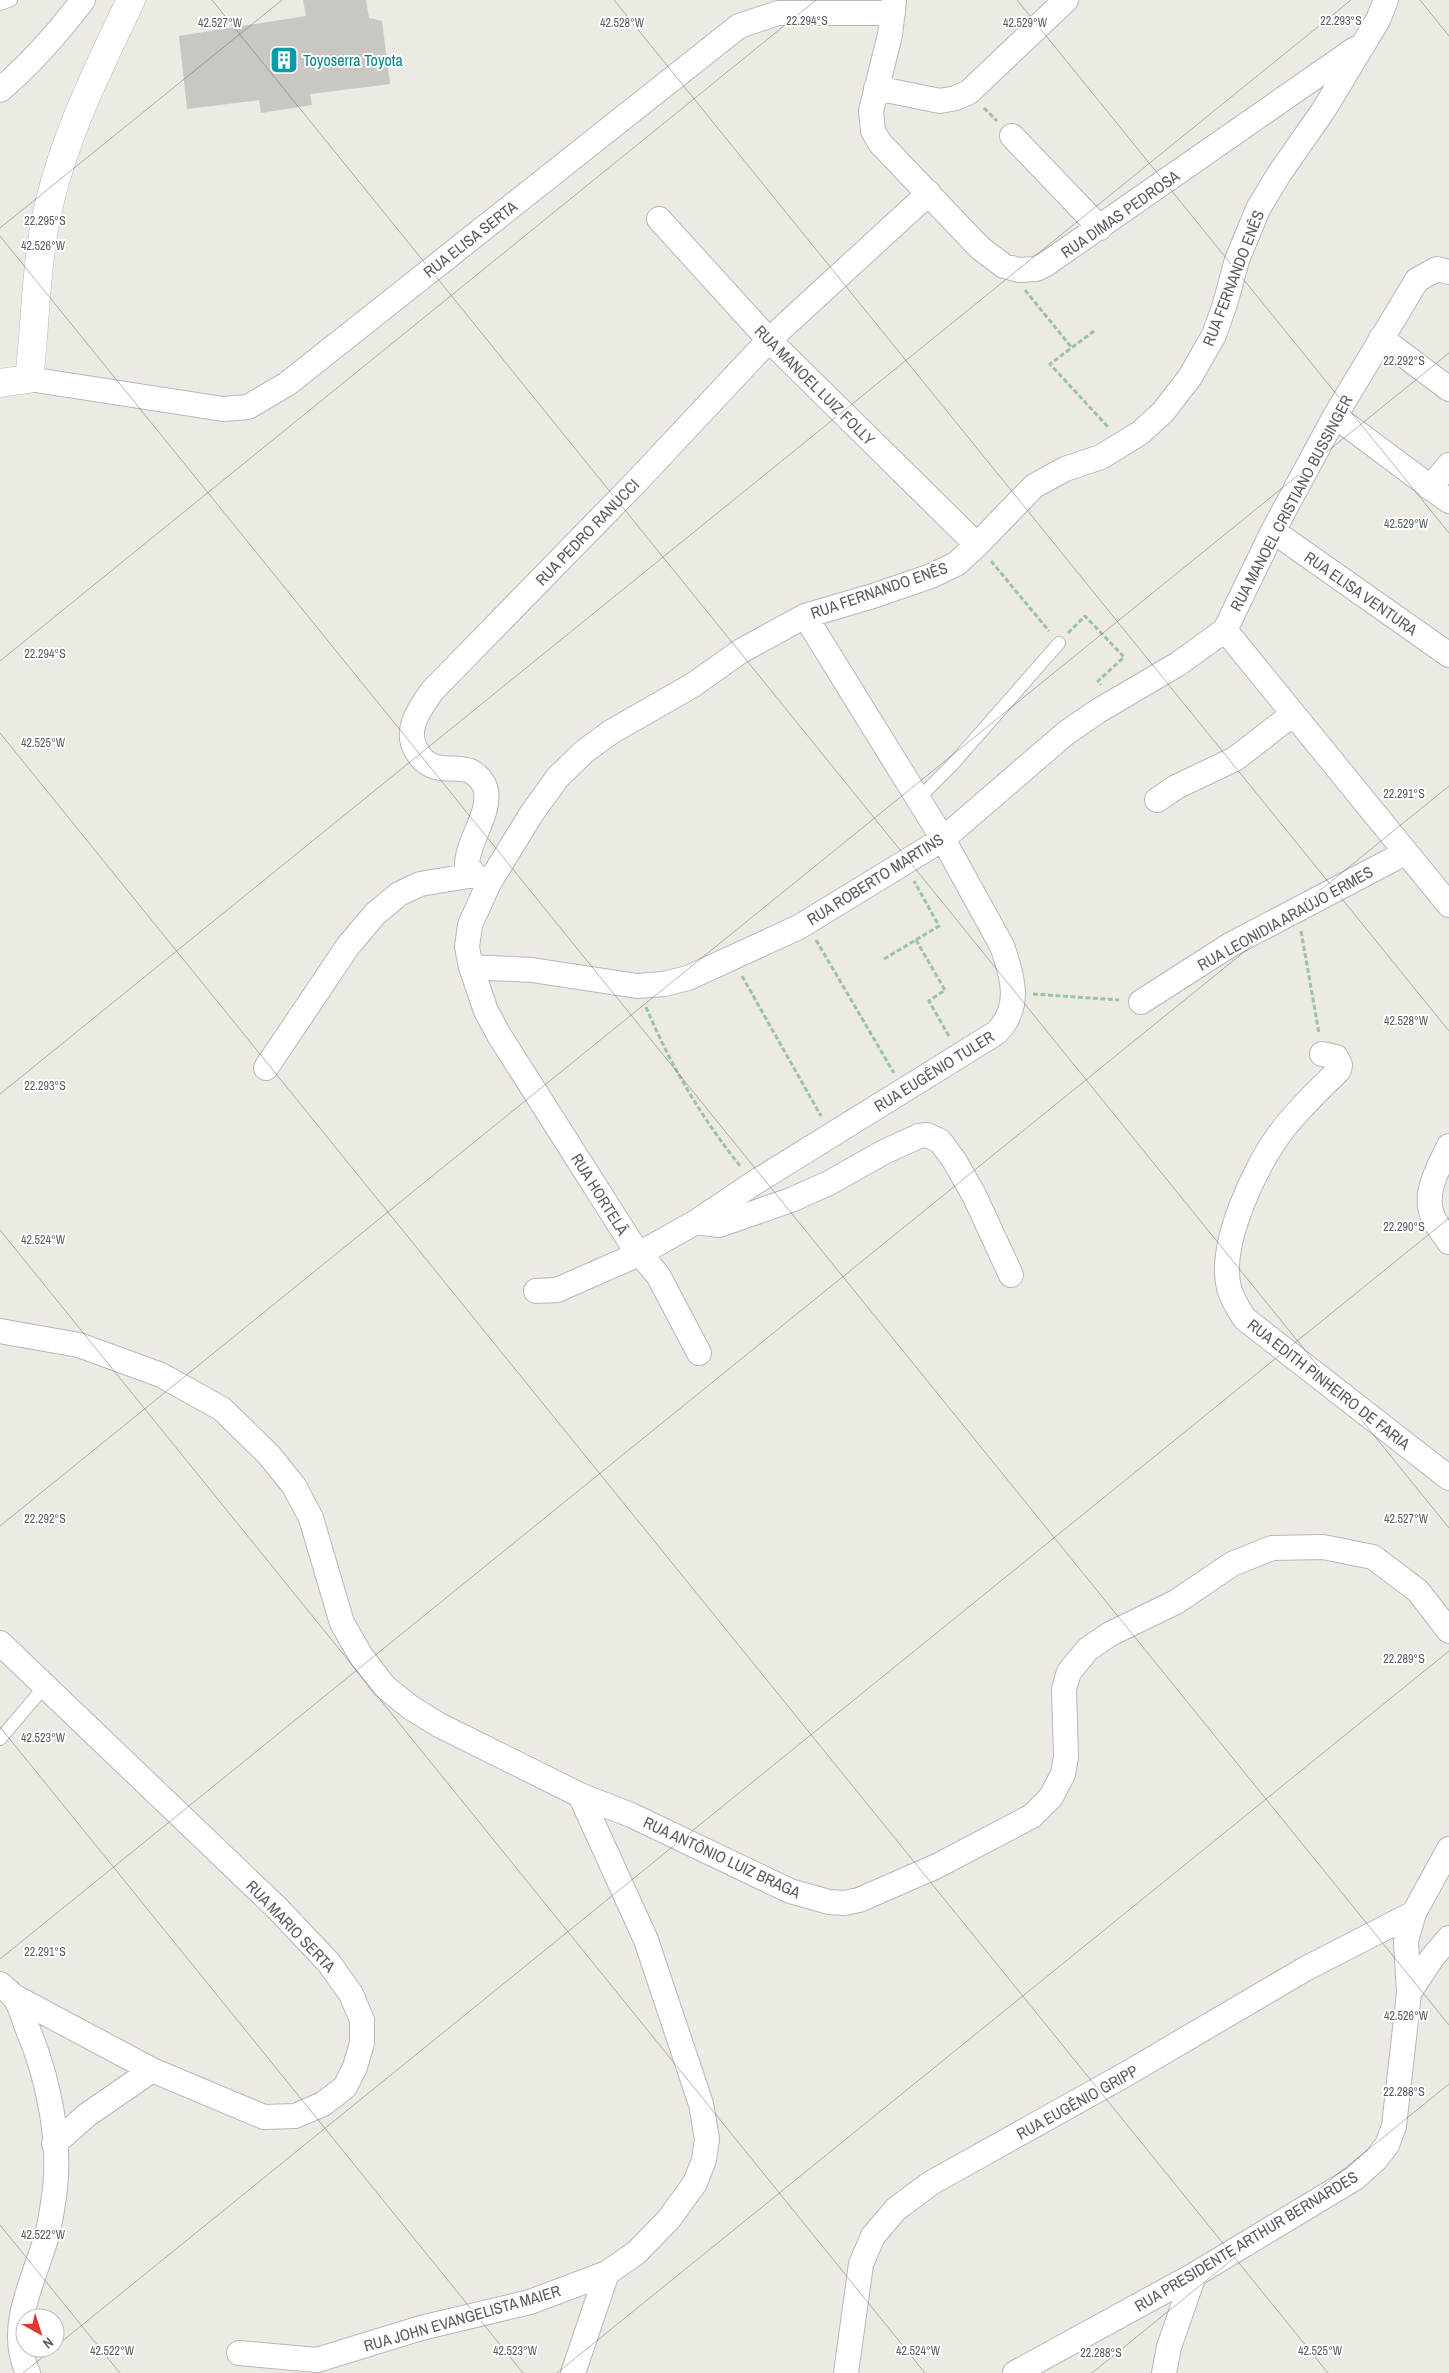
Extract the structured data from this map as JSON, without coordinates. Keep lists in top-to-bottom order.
{
  "streets": {
    "street": [
      "RUA DIMAS PEDROSA",
      "RUA ELISA SERTA",
      "RUA FERNANDO ENÊS",
      "RUA MANOEL LUIZ FOLLY",
      "RUA MANOEL CRISTIANO BUSSINGER",
      "RUA PEDRO RANUCCI",
      "RUA ELISA VENTURA",
      "RUA ROBERTO MARTINS",
      "RUA LEONIDIA ARAÚJO ERMES",
      "RUA EUGÊNIO TULER",
      "RUA HORTELÃ",
      "RUA EDITH PINHEIRO DE FARIA",
      "RUA ANTÔNIO LUIZ BRAGA",
      "RUA MARIO SERTA",
      "RUA EUGÊNIO GRIPP",
      "RUA PRESIDENTE ARTHUR BERNARDES",
      "RUA JOHN EVANGELISTA MAIER"
    ]
  },
  "crossings": [
    ["RUA DIMAS PEDROSA", "RUA ELISA SERTA"],
    ["RUA DIMAS PEDROSA", "RUA FERNANDO ENÊS"],
    ["RUA DIMAS PEDROSA", "RUA PEDRO RANUCCI"],
    ["RUA FERNANDO ENÊS", "RUA MANOEL LUIZ FOLLY"],
    ["RUA FERNANDO ENÊS", "RUA PEDRO RANUCCI"],
    ["RUA FERNANDO ENÊS", "RUA ROBERTO MARTINS"],
    ["RUA FERNANDO ENÊS", "RUA EUGÊNIO TULER"],
    ["RUA FERNANDO ENÊS", "RUA HORTELÃ"],
    ["RUA MANOEL LUIZ FOLLY", "RUA PEDRO RANUCCI"],
    ["RUA MANOEL CRISTIANO BUSSINGER", "RUA ELISA VENTURA"],
    ["RUA MANOEL CRISTIANO BUSSINGER", "RUA ROBERTO MARTINS"],
    ["RUA MANOEL CRISTIANO BUSSINGER", "RUA LEONIDIA ARAÚJO ERMES"],
    ["RUA ROBERTO MARTINS", "RUA EUGÊNIO TULER"],
    ["RUA EUGÊNIO TULER", "RUA HORTELÃ"],
    ["RUA ANTÔNIO LUIZ BRAGA", "RUA JOHN EVANGELISTA MAIER"]
  ],
  "places": {
    "building": ["Toyoserra Toyota"]
  },
  "north": "bottom right",
  "coordinates": [
    "22.294°S",
    "22.293°S",
    "42.527°W",
    "42.528°W",
    "42.529°W",
    "22.295°S",
    "42.526°W",
    "22.292°S",
    "42.525°W",
    "22.291°S",
    "22.290°S",
    "42.524°W",
    "22.289°S",
    "42.523°W",
    "22.288°S",
    "42.522°W"
  ]
}
